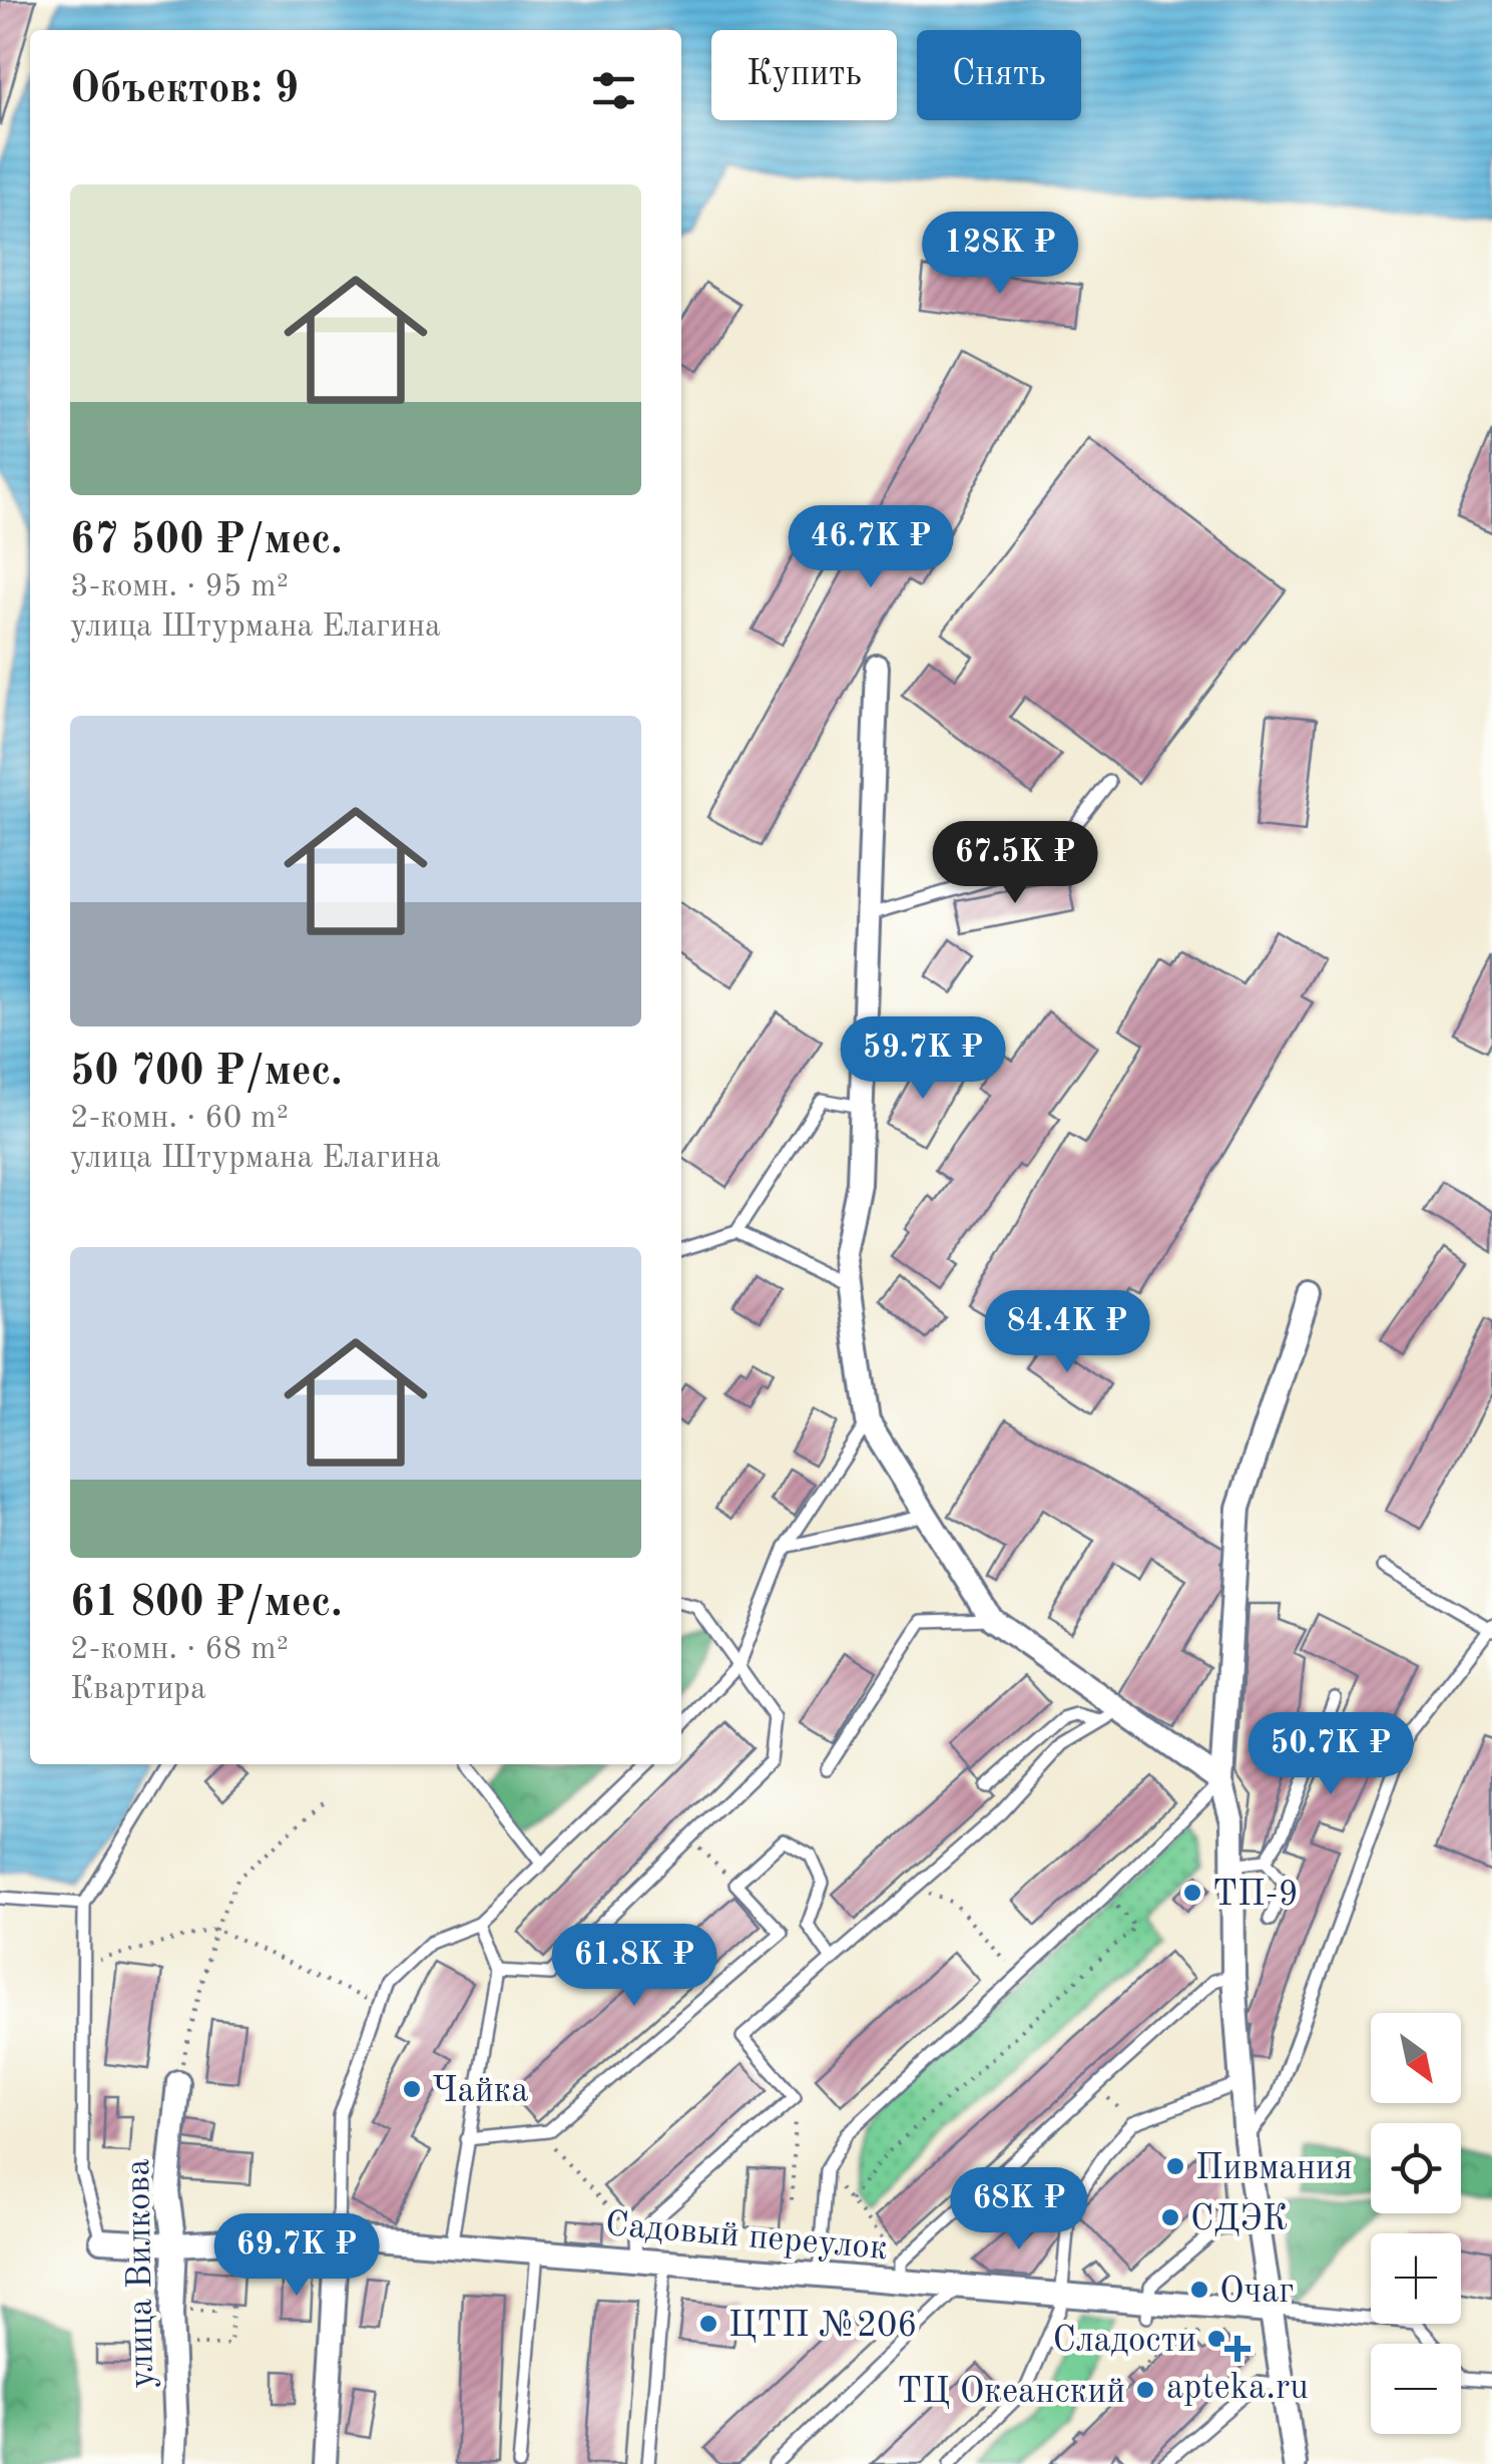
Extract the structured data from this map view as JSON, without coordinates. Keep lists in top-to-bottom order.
{
  "streets": {
    "street": ["Садовый переулок", "улица Вилкова"]
  },
  "crossings": [
    ["Садовый переулок", "улица Вилкова"]
  ],
  "places": {
    "other": [
      "ТП-9",
      "Чайка",
      "Пивмания",
      "СДЭК",
      "Очаг",
      "ЦТП №206",
      "Сладости",
      "ТЦ Океанский"
    ],
    "health": ["apteka.ru"]
  },
  "north": "bottom right",
  "page": {
    "chip": ["Купить", "Снять"],
    "heading": "Объектов: 9",
    "list": [
      {
        "name": "67 500 ₽/мес.",
        "note": "3-комн. · 95 m² · улица Штурмана Елагина"
      },
      {
        "name": "50 700 ₽/мес.",
        "note": "2-комн. · 60 m² · улица Штурмана Елагина"
      },
      {
        "name": "61 800 ₽/мес.",
        "note": "2-комн. · 68 m² · Квартира"
      }
    ],
    "price": [
      "128K ₽",
      "46.7K ₽",
      "67.5K ₽",
      "59.7K ₽",
      "84.4K ₽",
      "50.7K ₽",
      "61.8K ₽",
      "68K ₽",
      "69.7K ₽"
    ],
    "map_buttons": ["+", "−"]
  }
}
